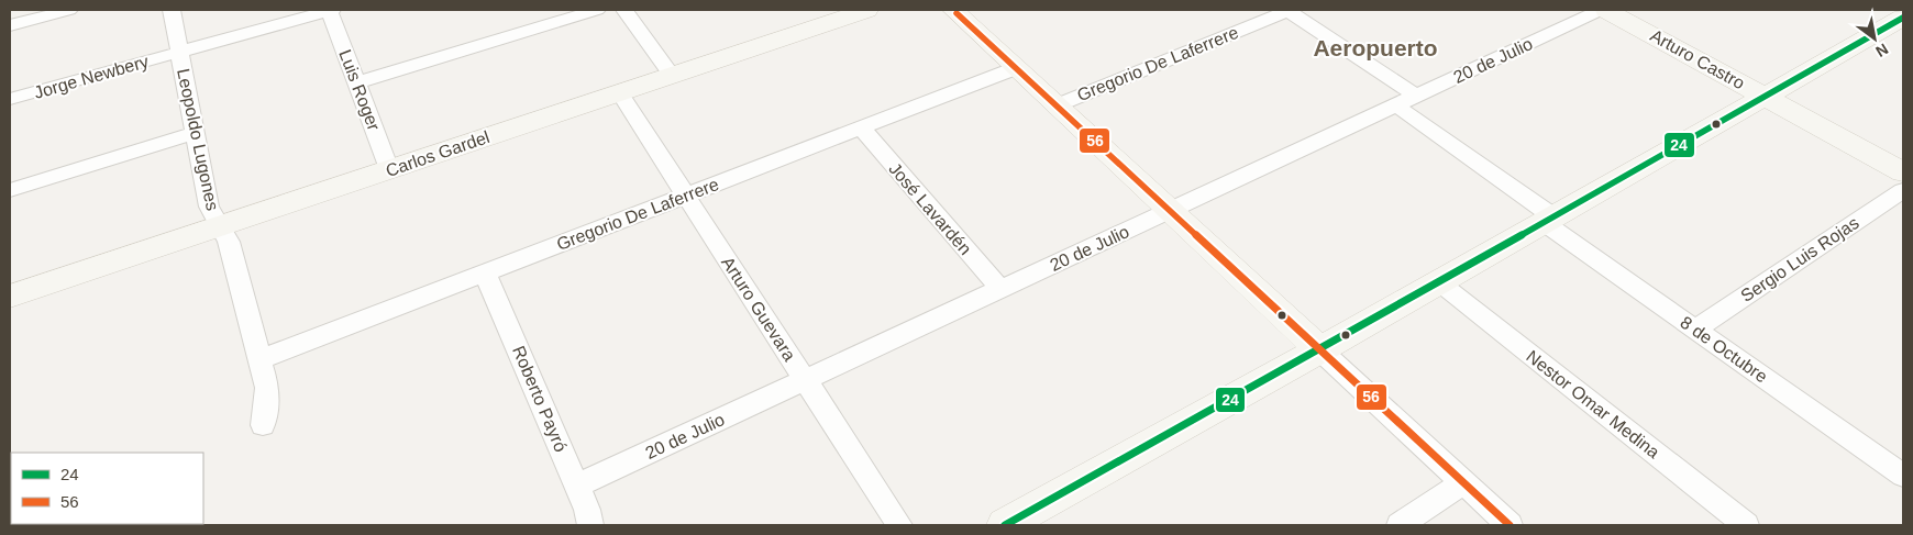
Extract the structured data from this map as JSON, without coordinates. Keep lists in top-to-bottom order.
{
  "streets": {
    "street": [
      "Arturo Castro",
      "20 de Julio",
      "Gregorio De Laferrere",
      "Jorge Newbery",
      "Luis Roger",
      "Leopoldo Lugones",
      "Carlos Gardel",
      "José Lavardén",
      "Sergio Luis Rojas",
      "Arturo Guevara",
      "8 de Octubre",
      "Roberto Payró",
      "Nestor Omar Medina"
    ]
  },
  "crossings": [
    ["20 de Julio", "José Lavardén"],
    ["20 de Julio", "Arturo Guevara"],
    ["20 de Julio", "8 de Octubre"],
    ["20 de Julio", "Roberto Payró"],
    ["Gregorio De Laferrere", "Leopoldo Lugones"],
    ["Gregorio De Laferrere", "José Lavardén"],
    ["Gregorio De Laferrere", "Arturo Guevara"],
    ["Gregorio De Laferrere", "Roberto Payró"],
    ["Jorge Newbery", "Luis Roger"],
    ["Jorge Newbery", "Leopoldo Lugones"],
    ["Luis Roger", "Carlos Gardel"],
    ["Leopoldo Lugones", "Carlos Gardel"],
    ["Carlos Gardel", "Arturo Guevara"],
    ["Sergio Luis Rojas", "8 de Octubre"]
  ],
  "districts": ["Aeropuerto"],
  "lines": ["transit line 56", "transit line 24"],
  "legend": ["24", "56"],
  "north": "bottom right"
}
